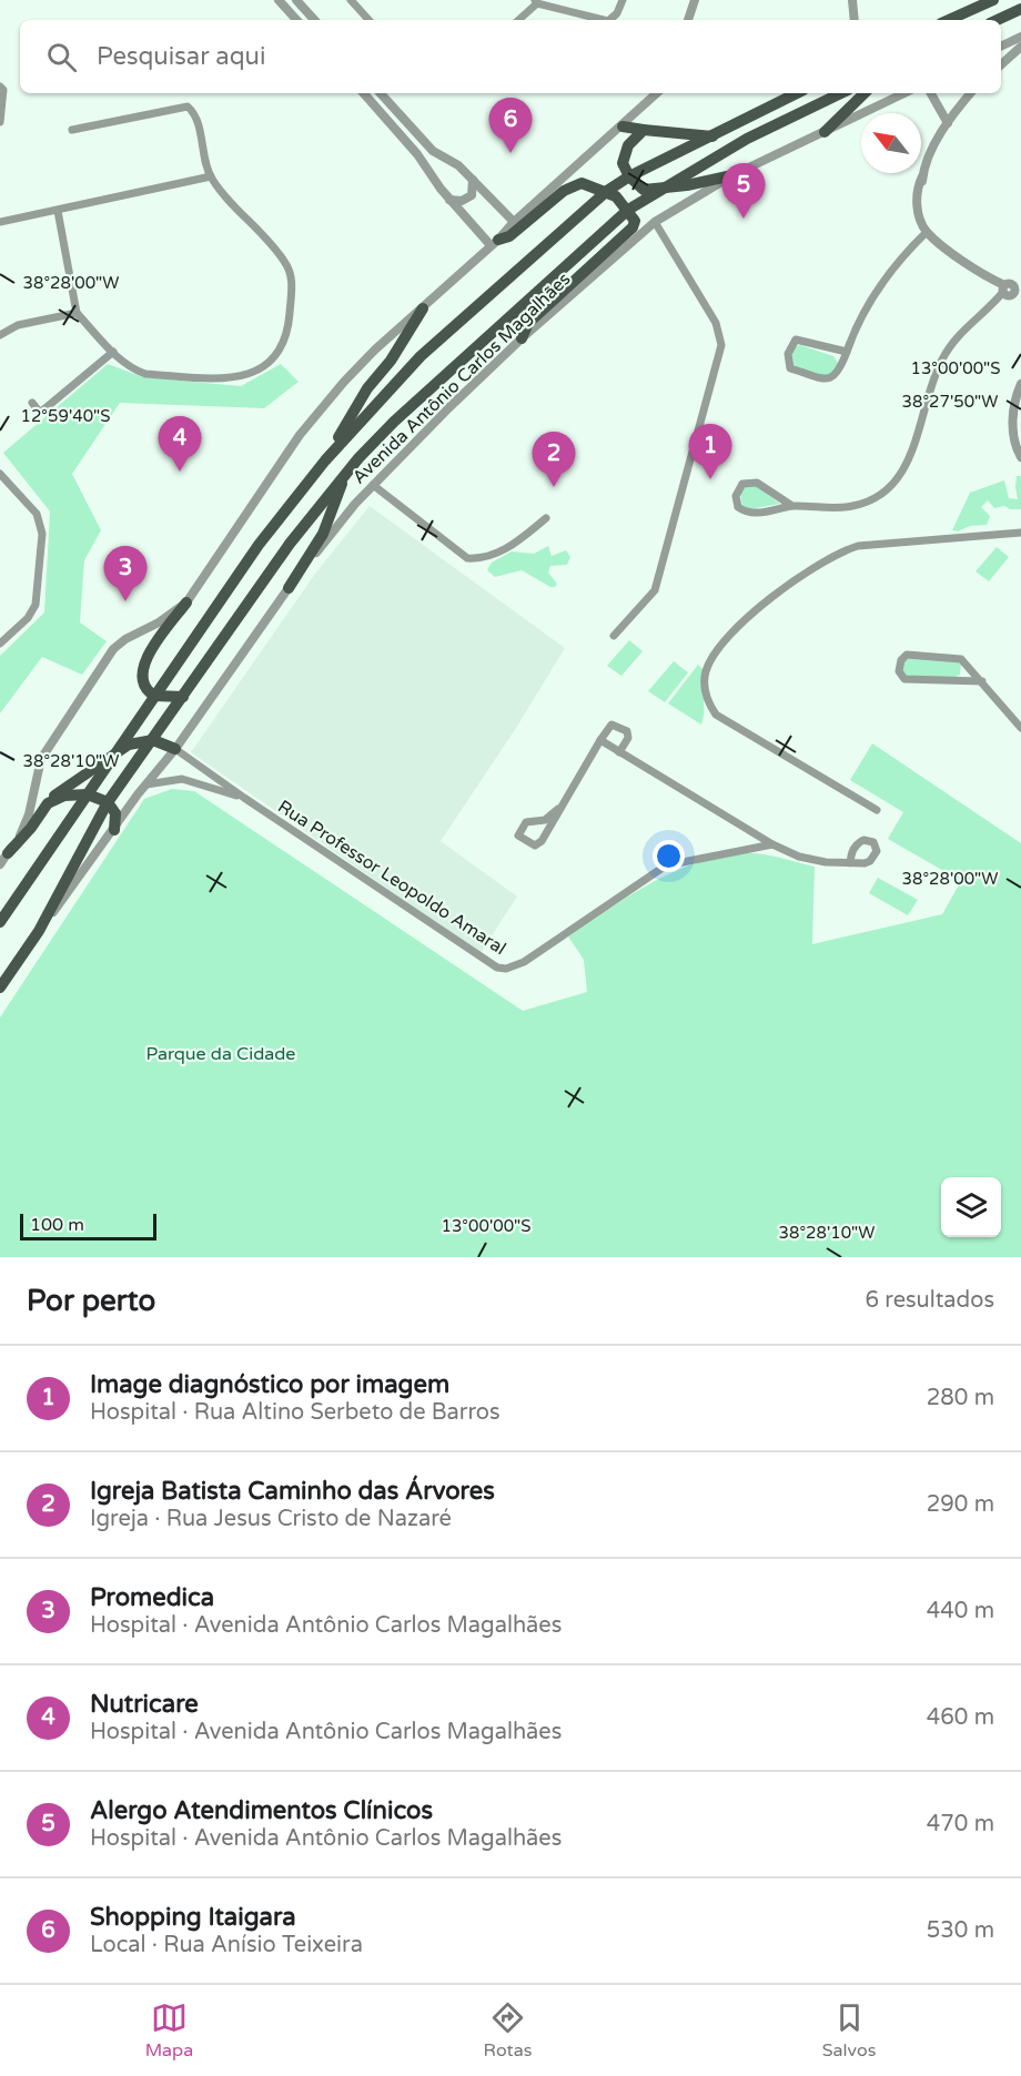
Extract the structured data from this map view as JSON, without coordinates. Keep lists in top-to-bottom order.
{
  "streets": {
    "main road": ["Avenida Antônio Carlos Magalhães"],
    "street": ["Rua Professor Leopoldo Amaral"]
  },
  "crossings": [
    ["Avenida Antônio Carlos Magalhães", "Rua Professor Leopoldo Amaral"]
  ],
  "parks": ["Parque da Cidade"],
  "scale_bar": "100 m",
  "north": "top left",
  "page": {
    "search": "Pesquisar aqui",
    "pins": [
      "6",
      "5",
      "4",
      "1",
      "2",
      "3"
    ],
    "scale": "100 m",
    "heading": ["Por perto", "6 resultados"],
    "list": [
      {
        "mark": "1",
        "name": "Image diagnóstico por imagem",
        "note": "Hospital · Rua Altino Serbeto de Barros",
        "value": "280 m"
      },
      {
        "mark": "2",
        "name": "Igreja Batista Caminho das Árvores",
        "note": "Igreja · Rua Jesus Cristo de Nazaré",
        "value": "290 m"
      },
      {
        "mark": "3",
        "name": "Promedica",
        "note": "Hospital · Avenida Antônio Carlos Magalhães",
        "value": "440 m"
      },
      {
        "mark": "4",
        "name": "Nutricare",
        "note": "Hospital · Avenida Antônio Carlos Magalhães",
        "value": "460 m"
      },
      {
        "mark": "5",
        "name": "Alergo Atendimentos Clínicos",
        "note": "Hospital · Avenida Antônio Carlos Magalhães",
        "value": "470 m"
      },
      {
        "mark": "6",
        "name": "Shopping Itaigara",
        "note": "Local · Rua Anísio Teixeira",
        "value": "530 m"
      }
    ],
    "nav": ["Mapa", "Rotas", "Salvos"]
  },
  "coordinates": [
    "38°28'00\"W",
    "13°00'00\"S",
    "38°27'50\"W",
    "12°59'40\"S",
    "38°28'10\"W"
  ]
}
